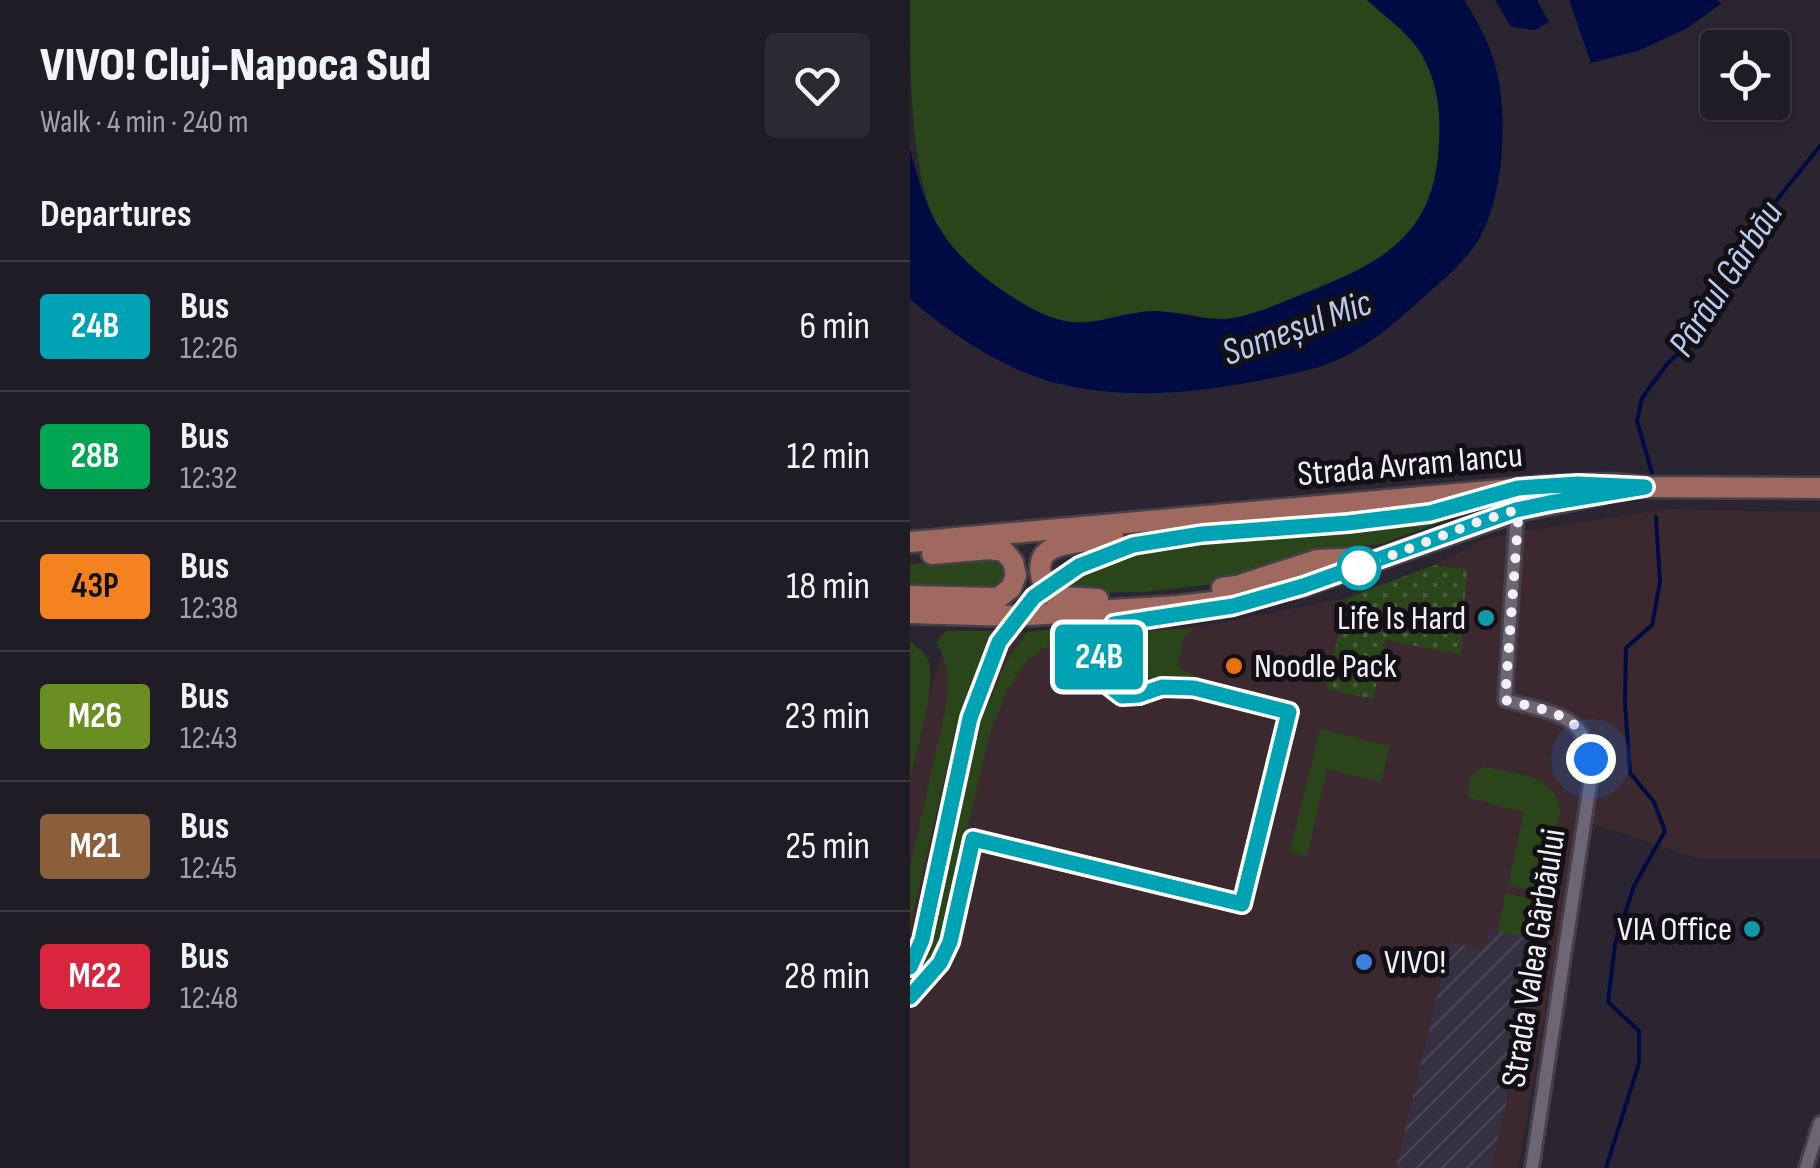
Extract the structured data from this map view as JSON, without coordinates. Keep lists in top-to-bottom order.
{
  "streets": {
    "main road": ["Strada Avram Iancu"],
    "street": ["Strada Valea Gârbăului"]
  },
  "crossings": [
    ["Strada Avram Iancu", "Strada Valea Gârbăului"]
  ],
  "water": ["Pârâul Gârbău", "Someșul Mic"],
  "places": [
    "Life Is Hard",
    "Noodle Pack",
    "VIA Office",
    "VIVO!"
  ],
  "lines": ["bus line 24B"],
  "page": {
    "heading": [
      ["VIVO! Cluj-Napoca Sud", "Walk · 4 min · 240 m"],
      "Departures"
    ],
    "on_map": "24B",
    "list": [
      {
        "mark": "24B",
        "name": "Bus",
        "note": "12:26",
        "value": "6 min"
      },
      {
        "mark": "28B",
        "name": "Bus",
        "note": "12:32",
        "value": "12 min"
      },
      {
        "mark": "43P",
        "name": "Bus",
        "note": "12:38",
        "value": "18 min"
      },
      {
        "mark": "M26",
        "name": "Bus",
        "note": "12:43",
        "value": "23 min"
      },
      {
        "mark": "M21",
        "name": "Bus",
        "note": "12:45",
        "value": "25 min"
      },
      {
        "mark": "M22",
        "name": "Bus",
        "note": "12:48",
        "value": "28 min"
      }
    ]
  }
}
